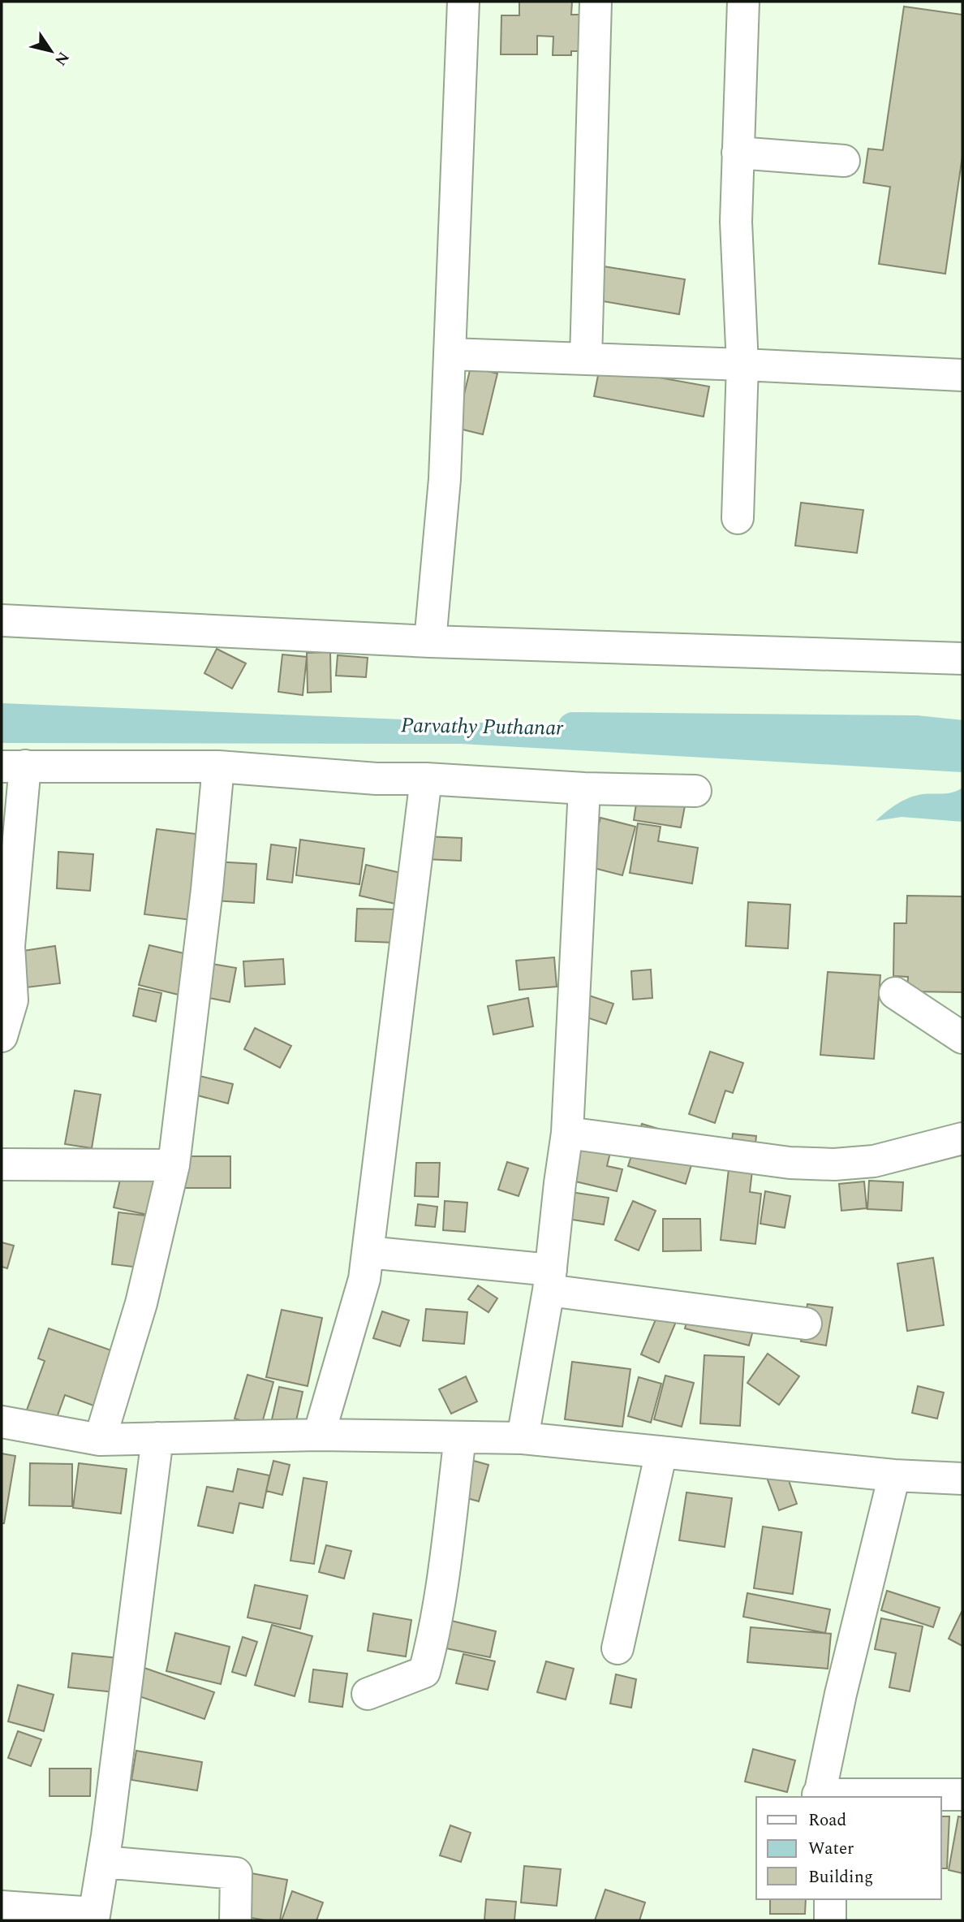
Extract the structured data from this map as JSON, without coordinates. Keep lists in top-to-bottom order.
{
  "water": ["Parvathy Puthanar"],
  "legend": ["Road", "Water", "Building"],
  "north": "bottom right"
}
